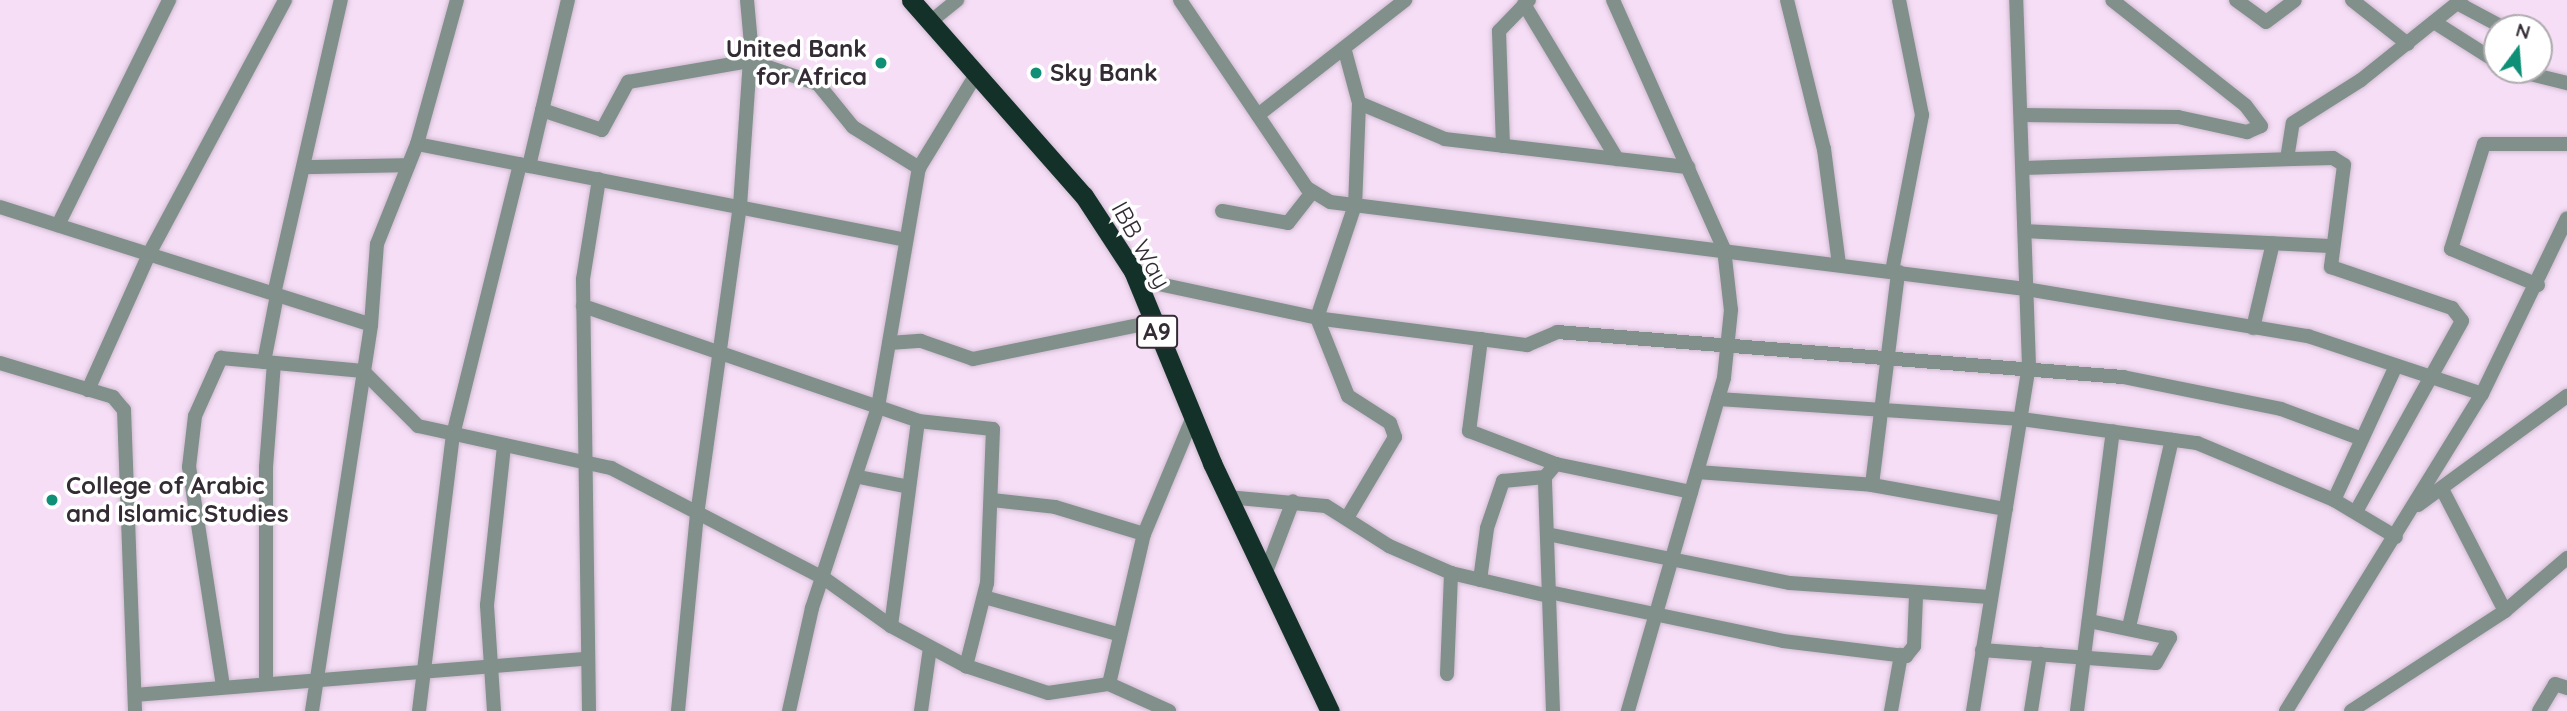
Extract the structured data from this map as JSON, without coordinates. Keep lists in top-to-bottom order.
{
  "streets": {
    "highway": ["IBB Way", "A9"]
  },
  "places": ["United Bank for Africa", "Sky Bank", "College of Arabic and Islamic Studies"],
  "north": "top"
}
